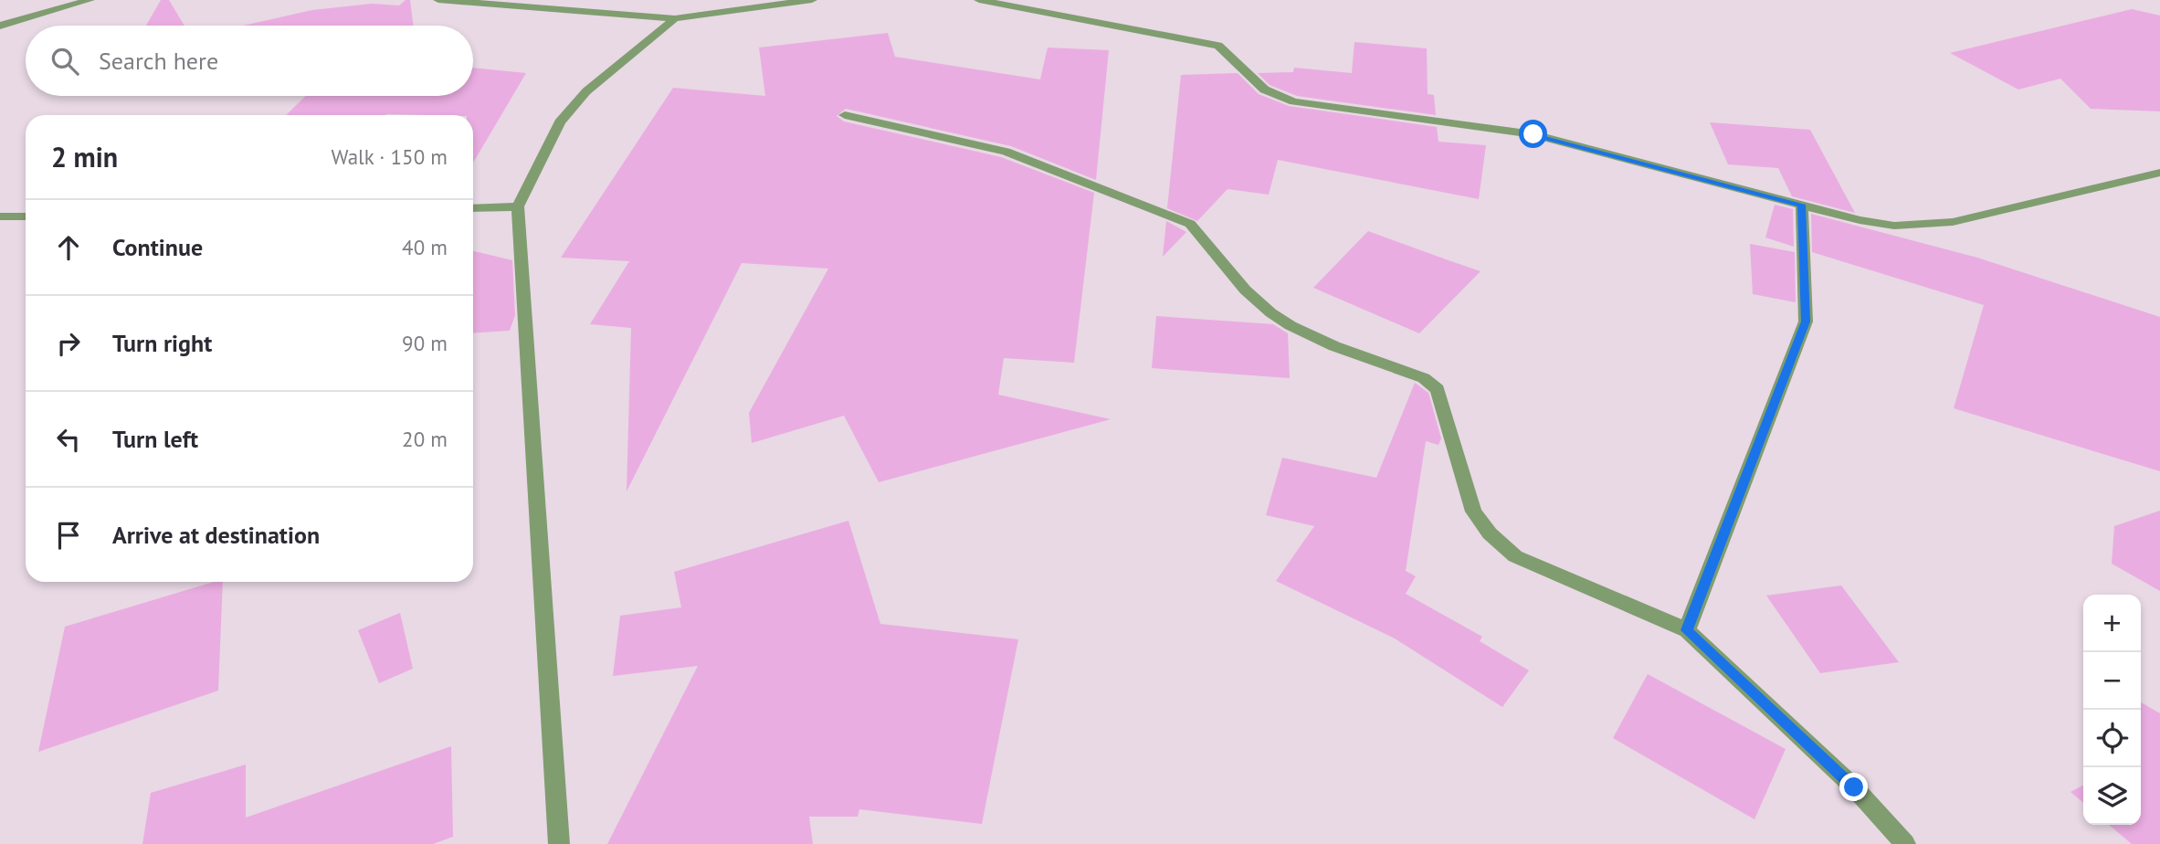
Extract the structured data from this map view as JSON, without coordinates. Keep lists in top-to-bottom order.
{
  "page": {
    "search": "Search here",
    "heading": ["2 min", "Walk · 150 m"],
    "list": [
      ["Continue", "40 m"],
      ["Turn right", "90 m"],
      ["Turn left", "20 m"],
      "Arrive at destination"
    ],
    "map_buttons": ["+", "−"]
  }
}
